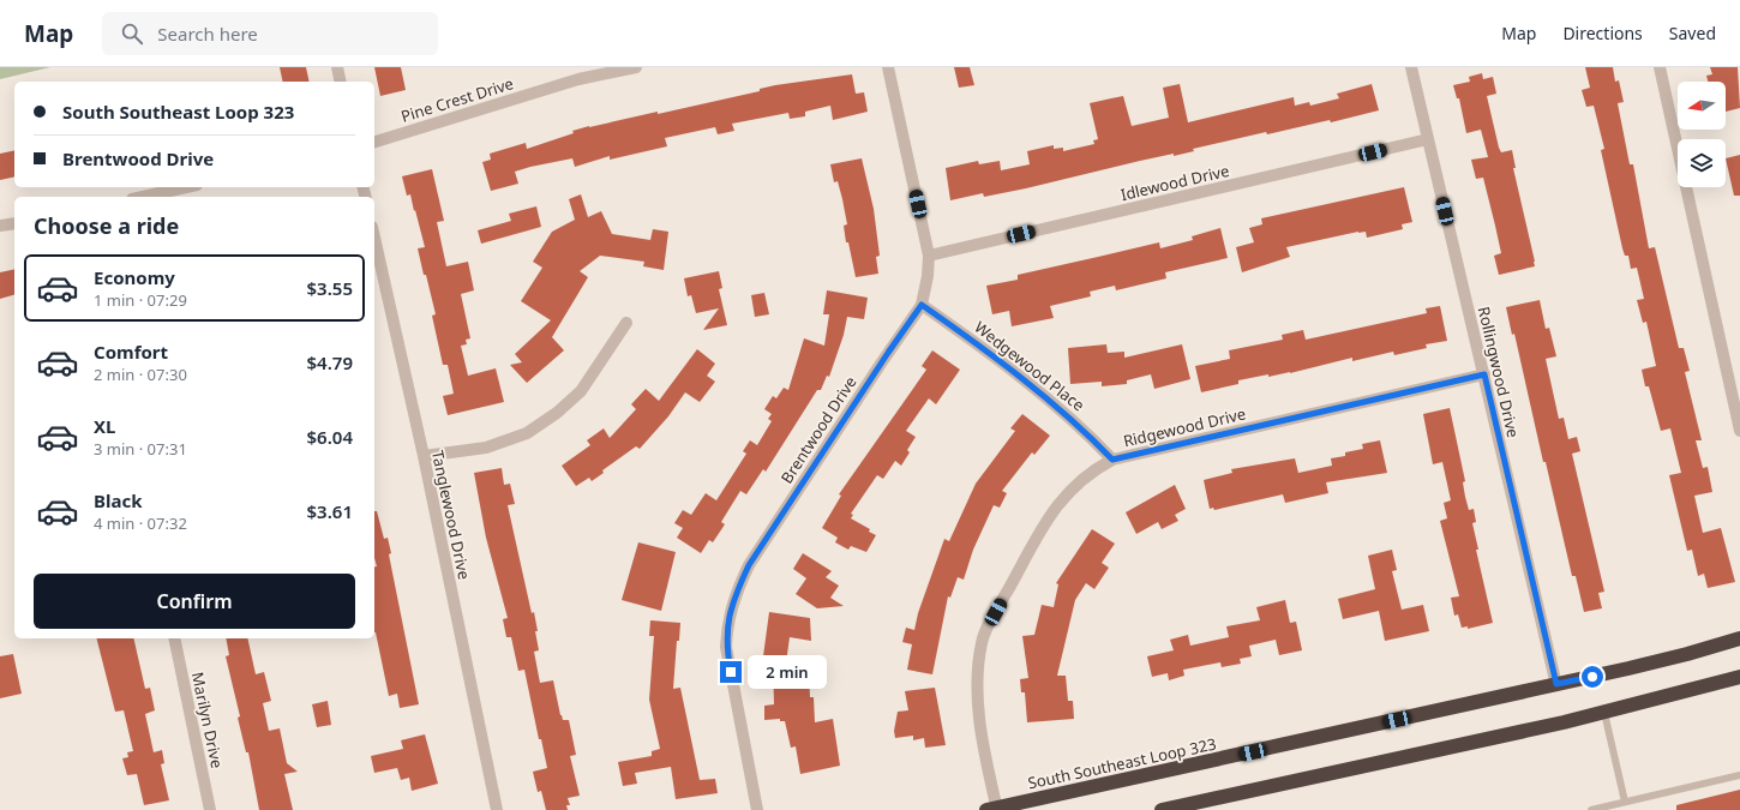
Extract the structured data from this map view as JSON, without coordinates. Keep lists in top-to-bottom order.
{
  "streets": {
    "highway": ["South Southeast Loop 323"],
    "street": [
      "Pine Crest Drive",
      "Idlewood Drive",
      "Wedgewood Place",
      "Rollingwood Drive",
      "Ridgewood Drive",
      "Brentwood Drive",
      "Tanglewood Drive",
      "Marilyn Drive"
    ]
  },
  "crossings": [
    ["Idlewood Drive", "Rollingwood Drive"],
    ["Idlewood Drive", "Brentwood Drive"],
    ["Wedgewood Place", "Ridgewood Drive"],
    ["Wedgewood Place", "Brentwood Drive"],
    ["Rollingwood Drive", "Ridgewood Drive"],
    ["Rollingwood Drive", "South Southeast Loop 323"],
    ["Ridgewood Drive", "South Southeast Loop 323"]
  ],
  "north": "left",
  "page": {
    "header": "Map",
    "search": "Search here",
    "nav": ["Map", "Directions", "Saved"],
    "banner": ["South Southeast Loop 323", "Brentwood Drive"],
    "heading": "Choose a ride",
    "list": [
      {
        "name": "Economy",
        "note": "1 min · 07:29",
        "value": "$3.55"
      },
      {
        "name": "Comfort",
        "note": "2 min · 07:30",
        "value": "$4.79"
      },
      {
        "name": "XL",
        "note": "3 min · 07:31",
        "value": "$6.04"
      },
      {
        "name": "Black",
        "note": "4 min · 07:32",
        "value": "$3.61"
      }
    ],
    "buttons": "Confirm",
    "bubble": "2 min"
  }
}
